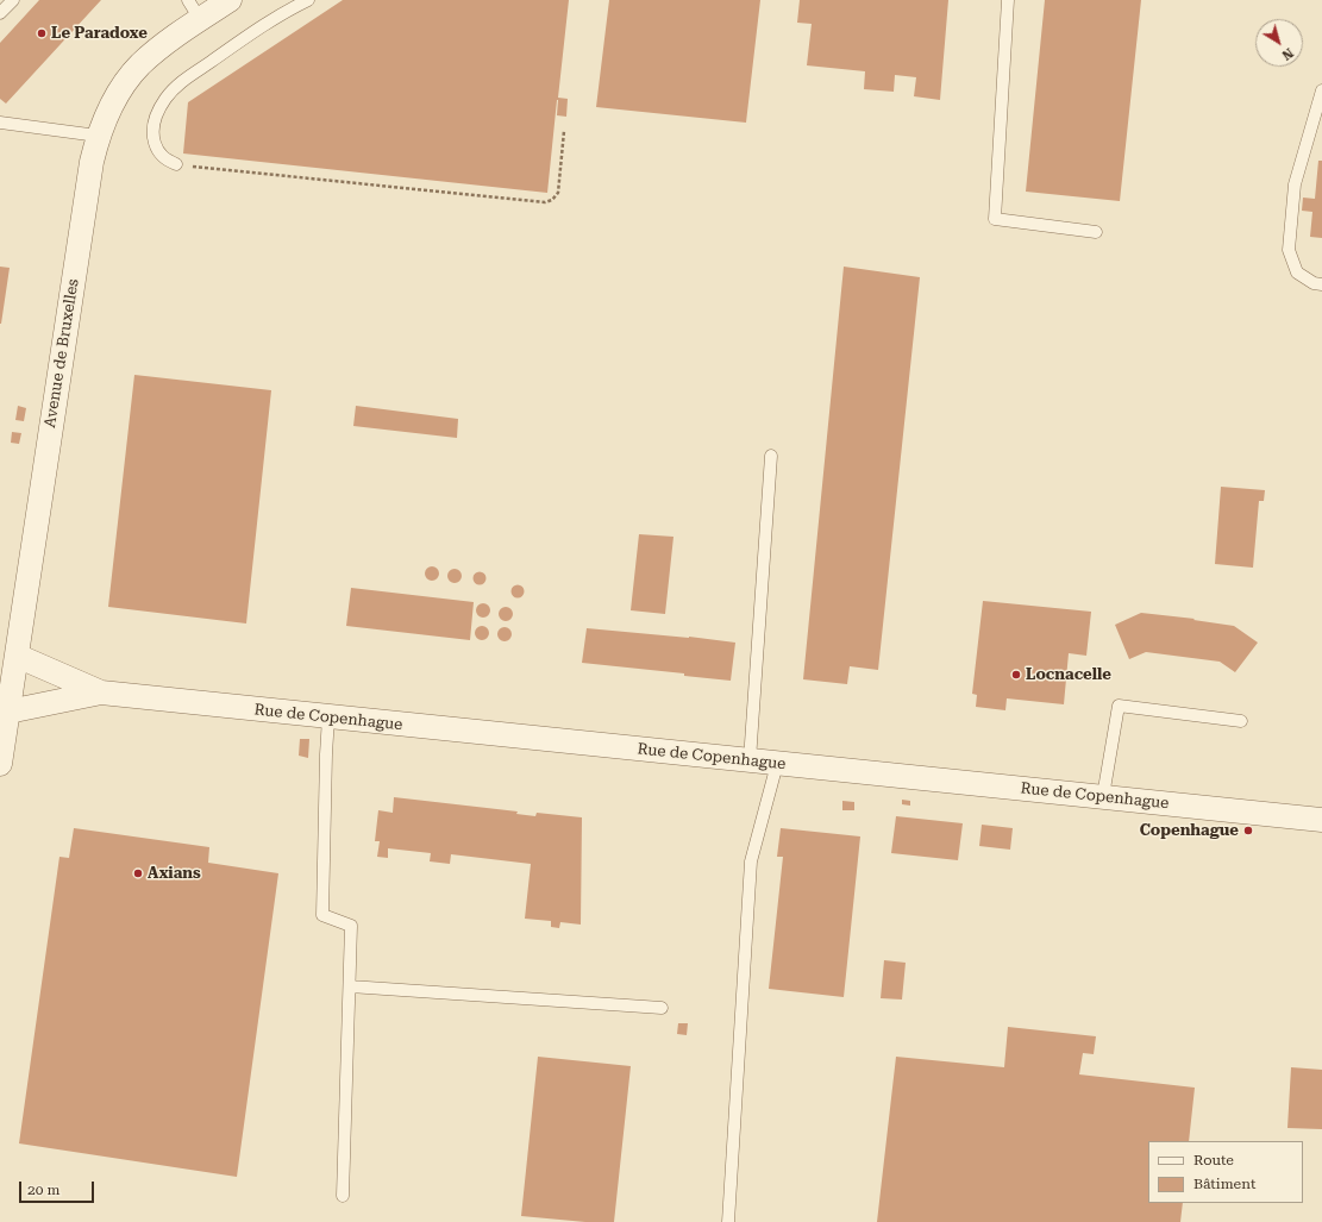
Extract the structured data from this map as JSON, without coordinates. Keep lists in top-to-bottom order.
{
  "streets": {
    "street": ["Avenue de Bruxelles", "Rue de Copenhague"]
  },
  "crossings": [
    ["Avenue de Bruxelles", "Rue de Copenhague"]
  ],
  "places": [
    "Le Paradoxe",
    "Locnacelle",
    "Copenhague",
    "Axians"
  ],
  "legend": ["Route", "Bâtiment"],
  "scale_bar": "20 m",
  "north": "bottom right"
}
